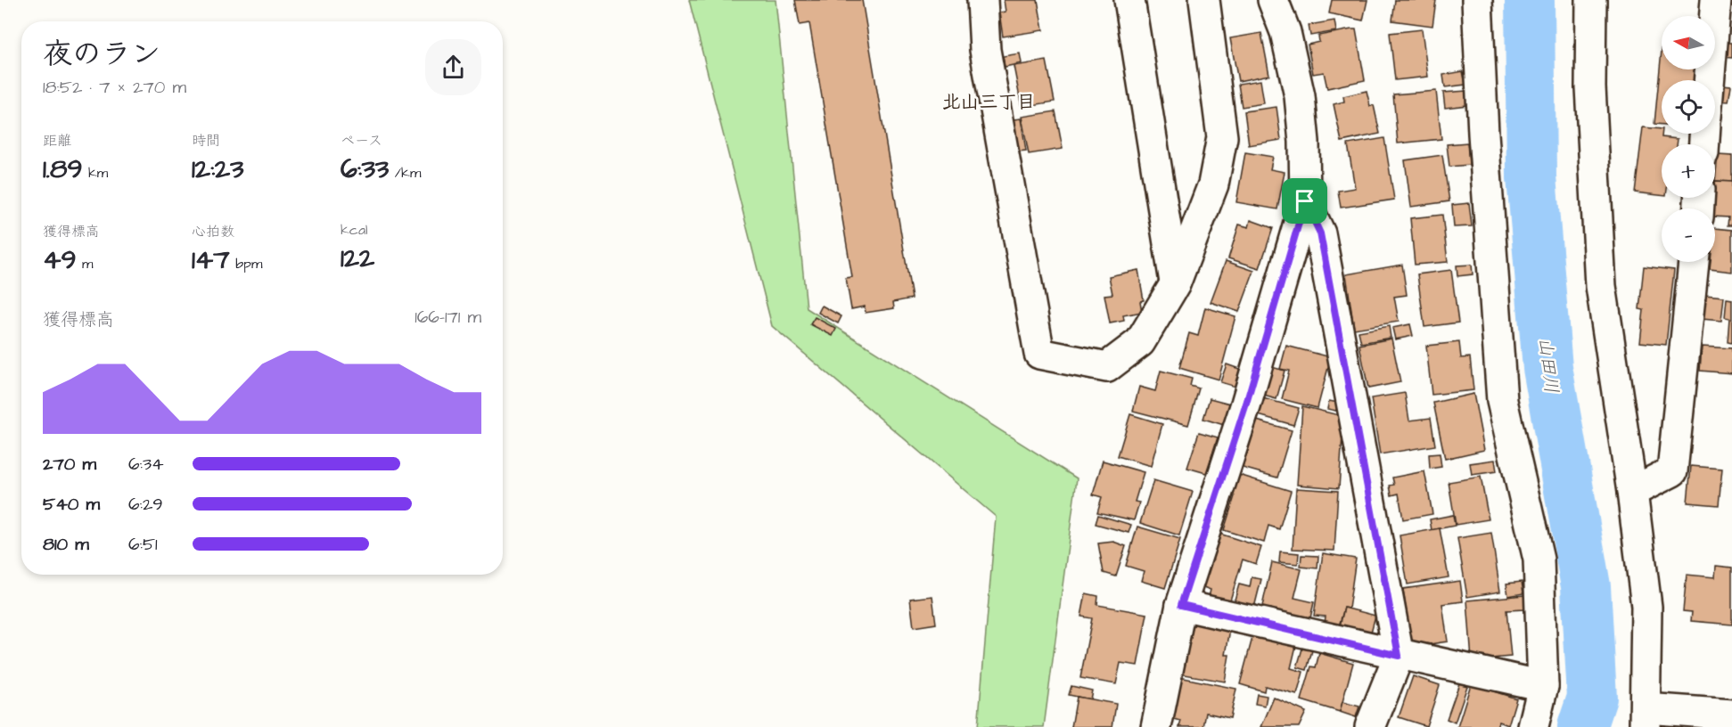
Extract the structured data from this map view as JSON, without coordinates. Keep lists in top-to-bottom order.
{
  "districts": ["北山三丁目"],
  "water": ["山田川"],
  "north": "left",
  "page": {
    "map_buttons": ["+", "−"],
    "heading": ["夜のラン", "18:52 · 7 × 270 m"],
    "stats": [
      ["距離", "1.89 km"],
      ["時間", "12:23"],
      ["ペース", "6:33 /km"],
      ["獲得標高", "49 m"],
      ["心拍数", "147 bpm"],
      ["kcal", "122"]
    ],
    "chart": ["獲得標高", "166–171 m"],
    "list": [
      {
        "name": "270 m",
        "note": "6:34"
      },
      {
        "name": "540 m",
        "note": "6:29"
      },
      {
        "name": "810 m",
        "note": "6:51"
      }
    ]
  }
}
